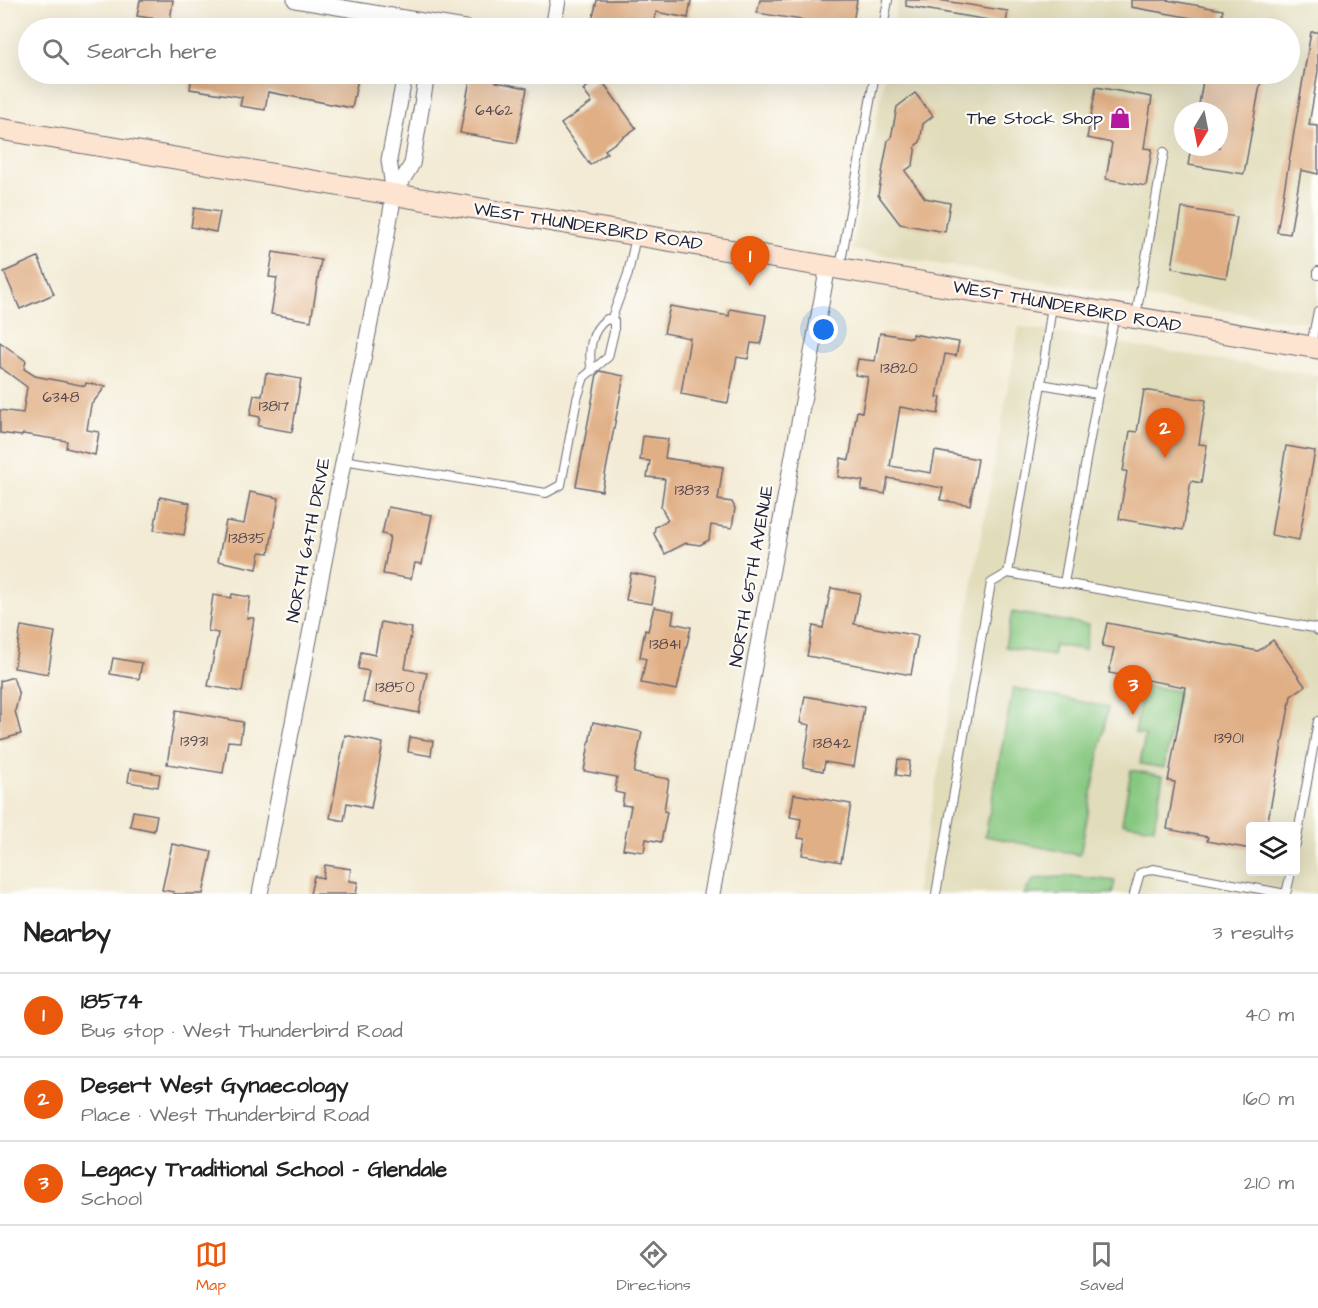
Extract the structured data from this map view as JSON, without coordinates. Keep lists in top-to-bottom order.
{
  "streets": {
    "main road": ["WEST THUNDERBIRD ROAD"],
    "street": ["NORTH 64TH DRIVE", "NORTH 65TH AVENUE"]
  },
  "crossings": [
    ["WEST THUNDERBIRD ROAD", "NORTH 64TH DRIVE"],
    ["WEST THUNDERBIRD ROAD", "NORTH 65TH AVENUE"]
  ],
  "places": {
    "shop": ["The Stock Shop"]
  },
  "house_numbers": [
    "6462",
    "13820",
    "6348",
    "13817",
    "13833",
    "13835",
    "13841",
    "13850",
    "13901",
    "13931",
    "13842"
  ],
  "north": "bottom",
  "page": {
    "search": "Search here",
    "pins": ["1", "2", "3"],
    "heading": ["Nearby", "3 results"],
    "list": [
      {
        "mark": "1",
        "name": "18574",
        "note": "Bus stop · West Thunderbird Road",
        "value": "40 m"
      },
      {
        "mark": "2",
        "name": "Desert West Gynaecology",
        "note": "Place · West Thunderbird Road",
        "value": "160 m"
      },
      {
        "mark": "3",
        "name": "Legacy Traditional School - Glendale",
        "note": "School",
        "value": "210 m"
      }
    ],
    "nav": ["Map", "Directions", "Saved"]
  }
}
